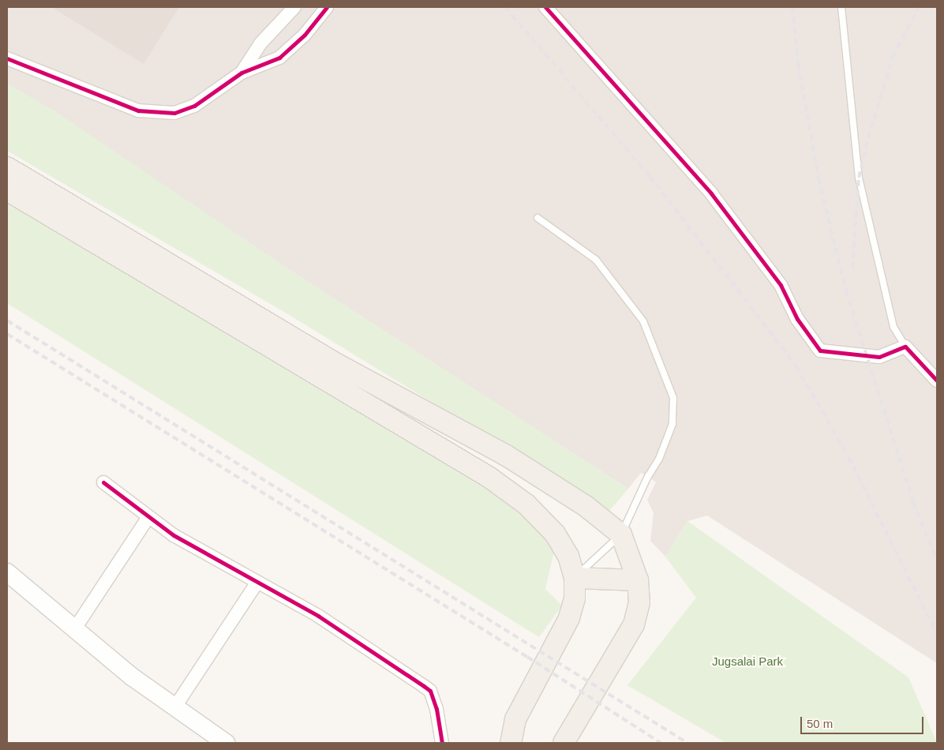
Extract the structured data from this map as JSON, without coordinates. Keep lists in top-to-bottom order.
{
  "parks": ["Jugsalai Park"],
  "scale_bar": "50 m"
}
